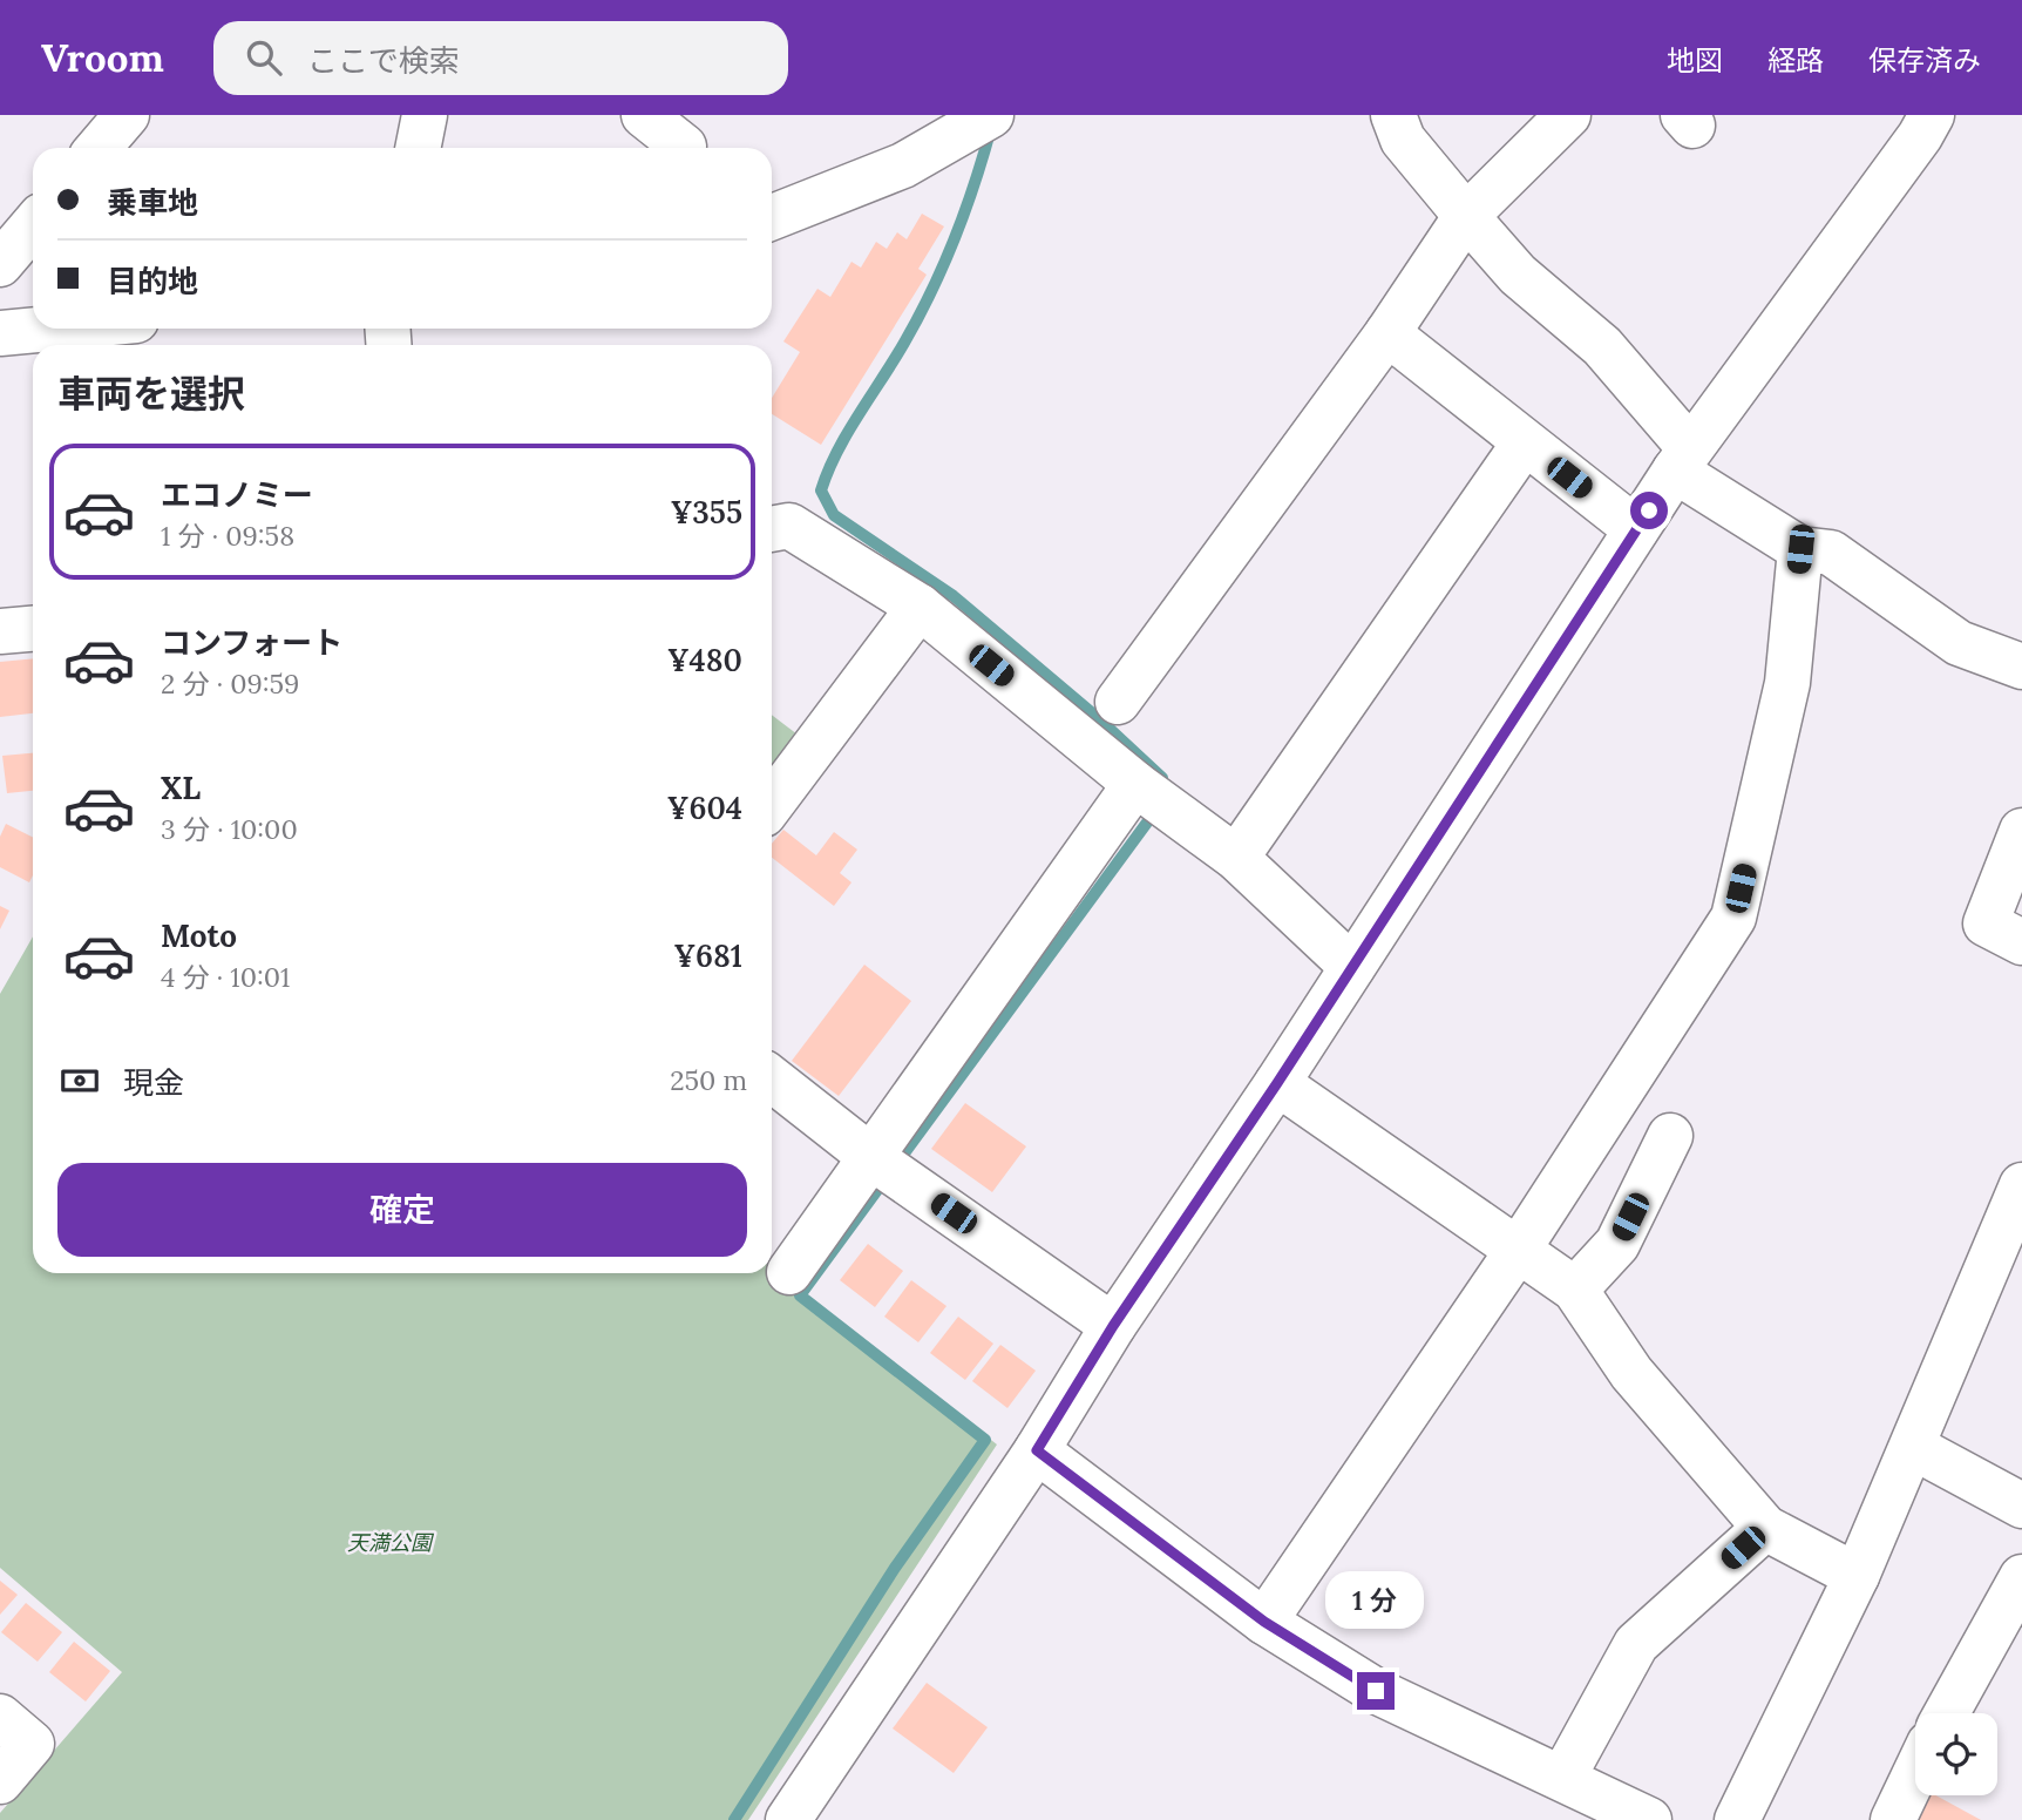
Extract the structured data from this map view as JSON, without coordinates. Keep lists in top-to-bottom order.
{
  "parks": ["天満公園"],
  "page": {
    "header": "Vroom",
    "search": "ここで検索",
    "nav": ["地図", "経路", "保存済み"],
    "banner": ["乗車地", "目的地"],
    "heading": "車両を選択",
    "list": [
      {
        "name": "エコノミー",
        "note": "1 分 · 09:58",
        "value": "¥355"
      },
      {
        "name": "コンフォート",
        "note": "2 分 · 09:59",
        "value": "¥480"
      },
      {
        "name": "XL",
        "note": "3 分 · 10:00",
        "value": "¥604"
      },
      {
        "name": "Moto",
        "note": "4 分 · 10:01",
        "value": "¥681"
      }
    ],
    "pay": ["現金", "250 m"],
    "buttons": "確定",
    "bubble": "1 分"
  }
}
